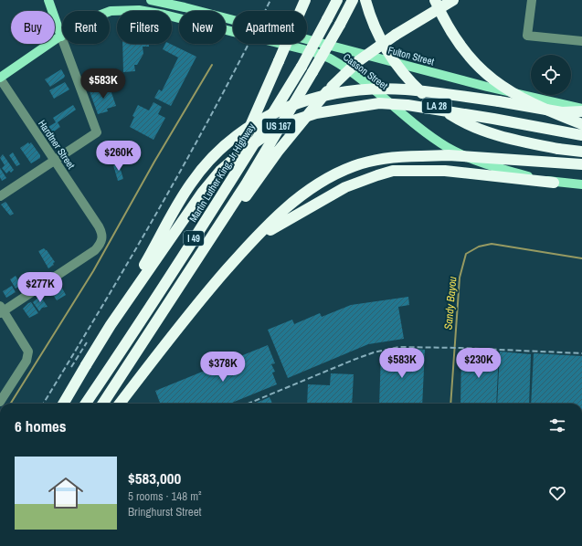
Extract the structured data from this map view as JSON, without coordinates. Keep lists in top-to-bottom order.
{
  "streets": {
    "highway": [
      "LA 28",
      "US 167",
      "Martin Luther King, Jr Highway",
      "I 49"
    ],
    "main road": ["Fulton Street", "Casson Street"],
    "street": ["Hardtner Street"]
  },
  "crossings": [
    ["Casson Street", "Hardtner Street"]
  ],
  "water": ["Sandy Bayou"],
  "page": {
    "chip": [
      "Buy",
      "Rent",
      "Filters",
      "New",
      "Apartment"
    ],
    "price": [
      "$583K",
      "$260K",
      "$277K",
      "$583K",
      "$230K",
      "$378K"
    ],
    "heading": "6 homes",
    "list": [
      {
        "name": "$583,000",
        "note": "5 rooms · 148 m² · Bringhurst Street"
      }
    ]
  }
}
